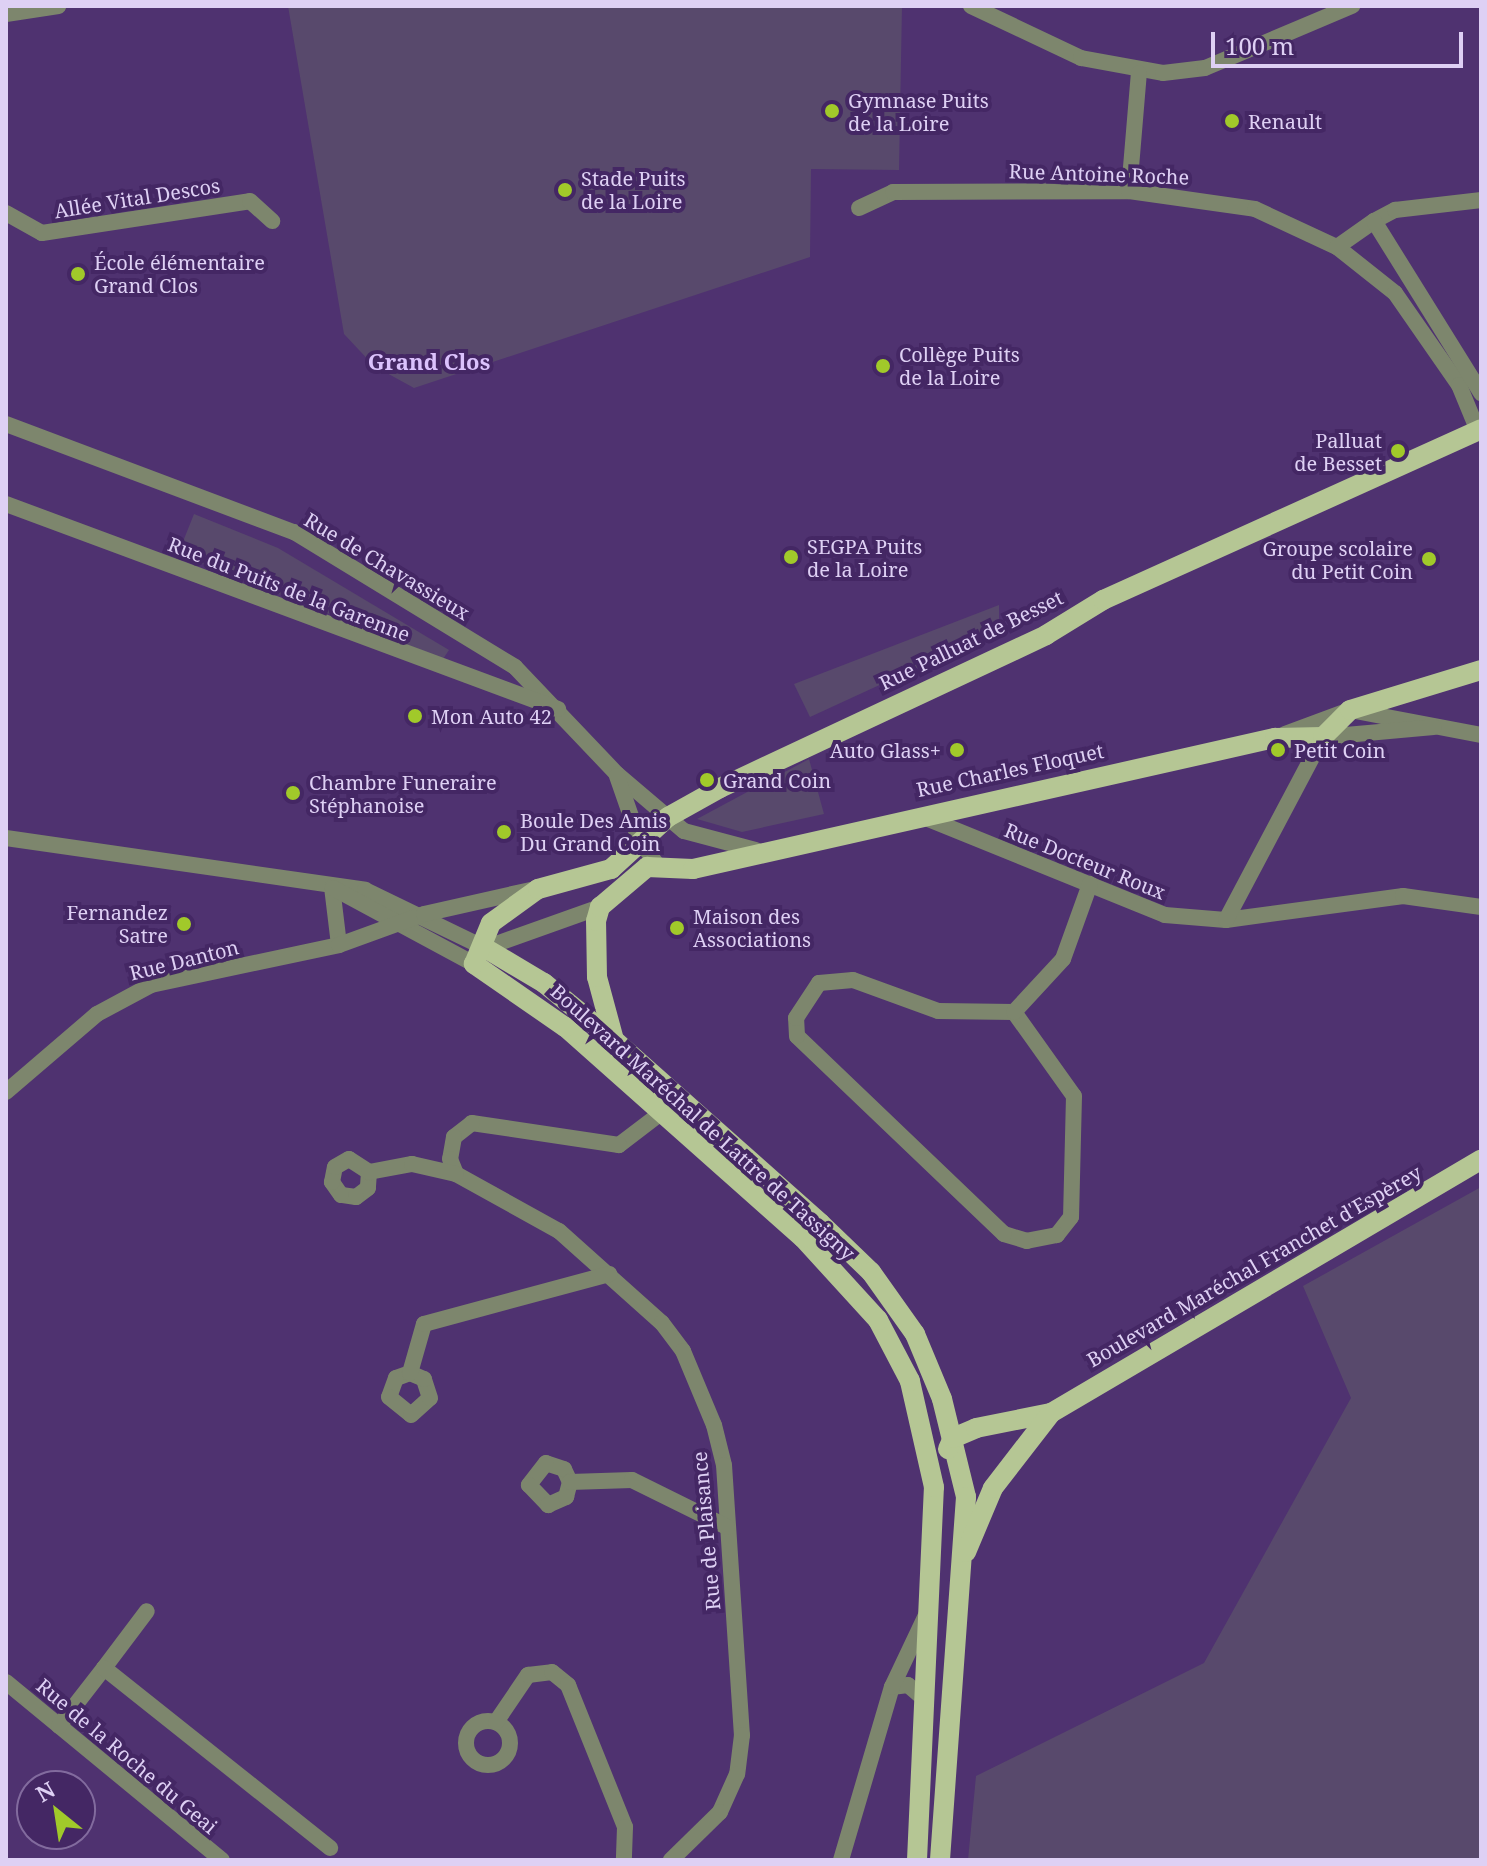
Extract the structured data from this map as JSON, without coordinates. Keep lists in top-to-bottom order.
{
  "streets": {
    "main road": [
      "Rue Palluat de Besset",
      "Rue Charles Floquet",
      "Boulevard Maréchal de Lattre de Tassigny",
      "Boulevard Maréchal Franchet d'Espèrey"
    ],
    "street": [
      "Rue Antoine Roche",
      "Allée Vital Descos",
      "Rue de Chavassieux",
      "Rue du Puits de la Garenne",
      "Rue Docteur Roux",
      "Rue Danton",
      "Rue de Plaisance",
      "Rue de la Roche du Geai"
    ]
  },
  "crossings": [
    ["Rue Antoine Roche", "Rue Palluat de Besset"],
    ["Rue de Chavassieux", "Rue du Puits de la Garenne"],
    ["Rue de Chavassieux", "Rue Palluat de Besset"],
    ["Rue de Chavassieux", "Rue Charles Floquet"],
    ["Rue Palluat de Besset", "Rue Charles Floquet"],
    ["Rue Palluat de Besset", "Rue Danton"],
    ["Rue Charles Floquet", "Rue Docteur Roux"],
    ["Rue Danton", "Boulevard Maréchal de Lattre de Tassigny"]
  ],
  "districts": ["Grand Clos"],
  "places": [
    "Gymnase Puits de la Loire",
    "Renault",
    "Stade Puits de la Loire",
    "École élémentaire Grand Clos",
    "Collège Puits de la Loire",
    "Palluat de Besset",
    "SEGPA Puits de la Loire",
    "Groupe scolaire du Petit Coin",
    "Mon Auto 42",
    "Auto Glass+",
    "Petit Coin",
    "Grand Coin",
    "Chambre Funeraire Stéphanoise",
    "Boule Des Amis Du Grand Coin",
    "Fernandez Satre",
    "Maison des Associations"
  ],
  "scale_bar": "100 m",
  "north": "top left"
}
